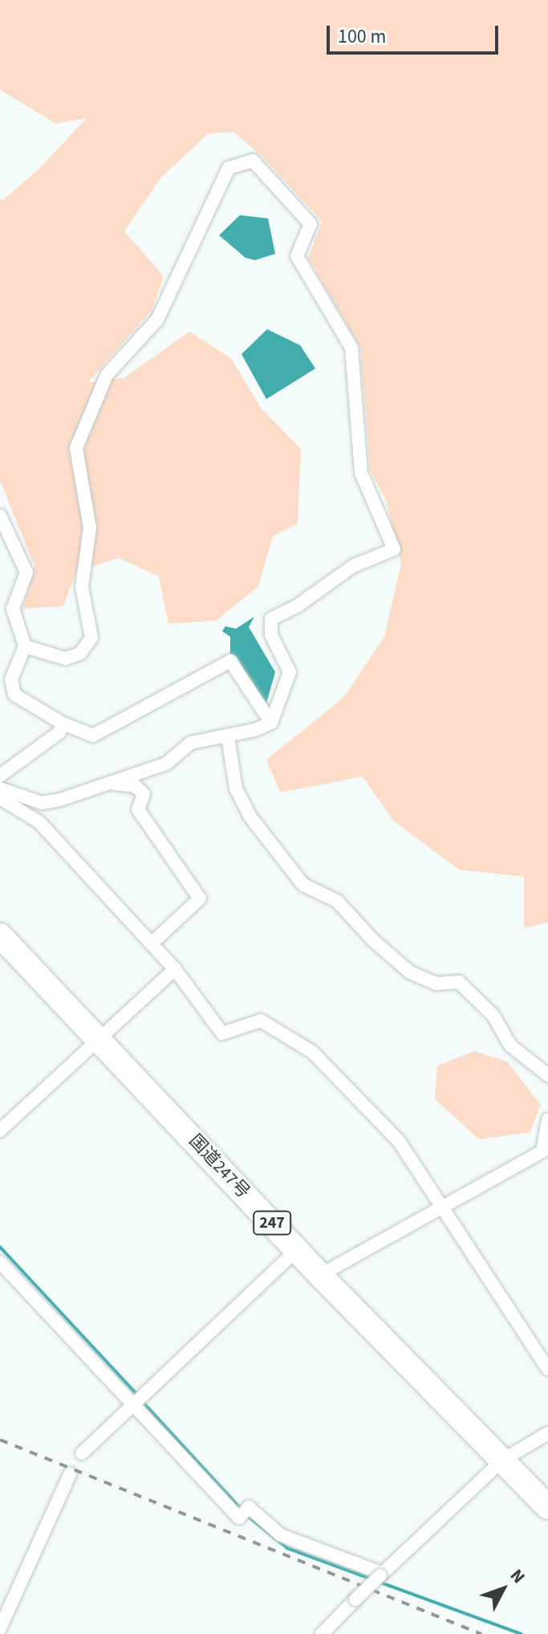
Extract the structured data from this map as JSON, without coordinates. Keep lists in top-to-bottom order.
{
  "streets": {
    "highway": ["国道247号", "247"]
  },
  "scale_bar": "100 m",
  "north": "top right"
}
